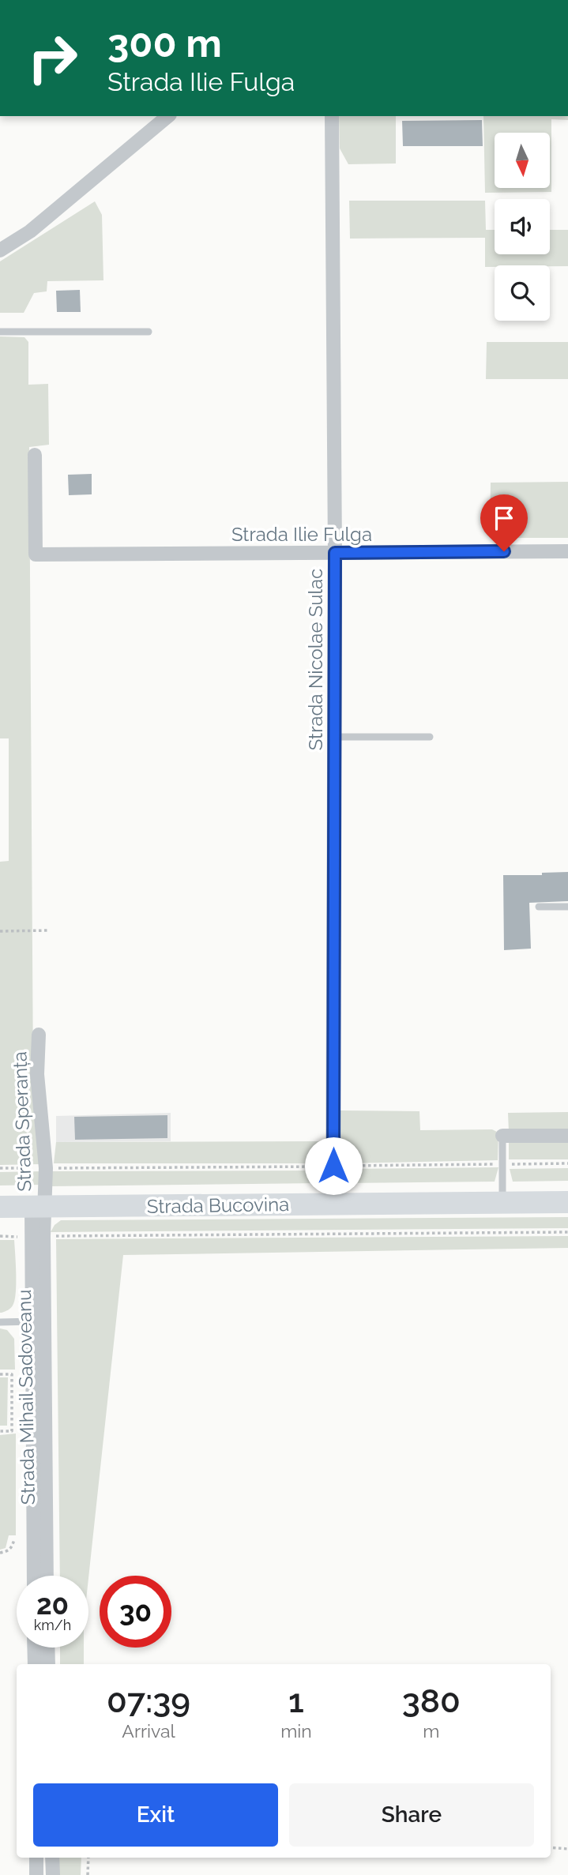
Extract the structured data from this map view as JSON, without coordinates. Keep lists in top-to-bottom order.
{
  "streets": {
    "main road": ["Strada Bucovina"],
    "street": [
      "Strada Ilie Fulga",
      "Strada Nicolae Sulac",
      "Strada Speranța",
      "Strada Mihail Sadoveanu"
    ]
  },
  "crossings": [
    ["Strada Ilie Fulga", "Strada Nicolae Sulac"],
    ["Strada Nicolae Sulac", "Strada Bucovina"],
    ["Strada Speranța", "Strada Bucovina"],
    ["Strada Speranța", "Strada Mihail Sadoveanu"],
    ["Strada Bucovina", "Strada Mihail Sadoveanu"]
  ],
  "north": "bottom",
  "page": {
    "turn": ["300 m", "Strada Ilie Fulga"],
    "speed": "20 km/h",
    "limit": "30",
    "eta": [
      "07:39",
      "Arrival",
      "1",
      "min",
      "380",
      "m"
    ],
    "buttons": ["Exit", "Share"]
  }
}
